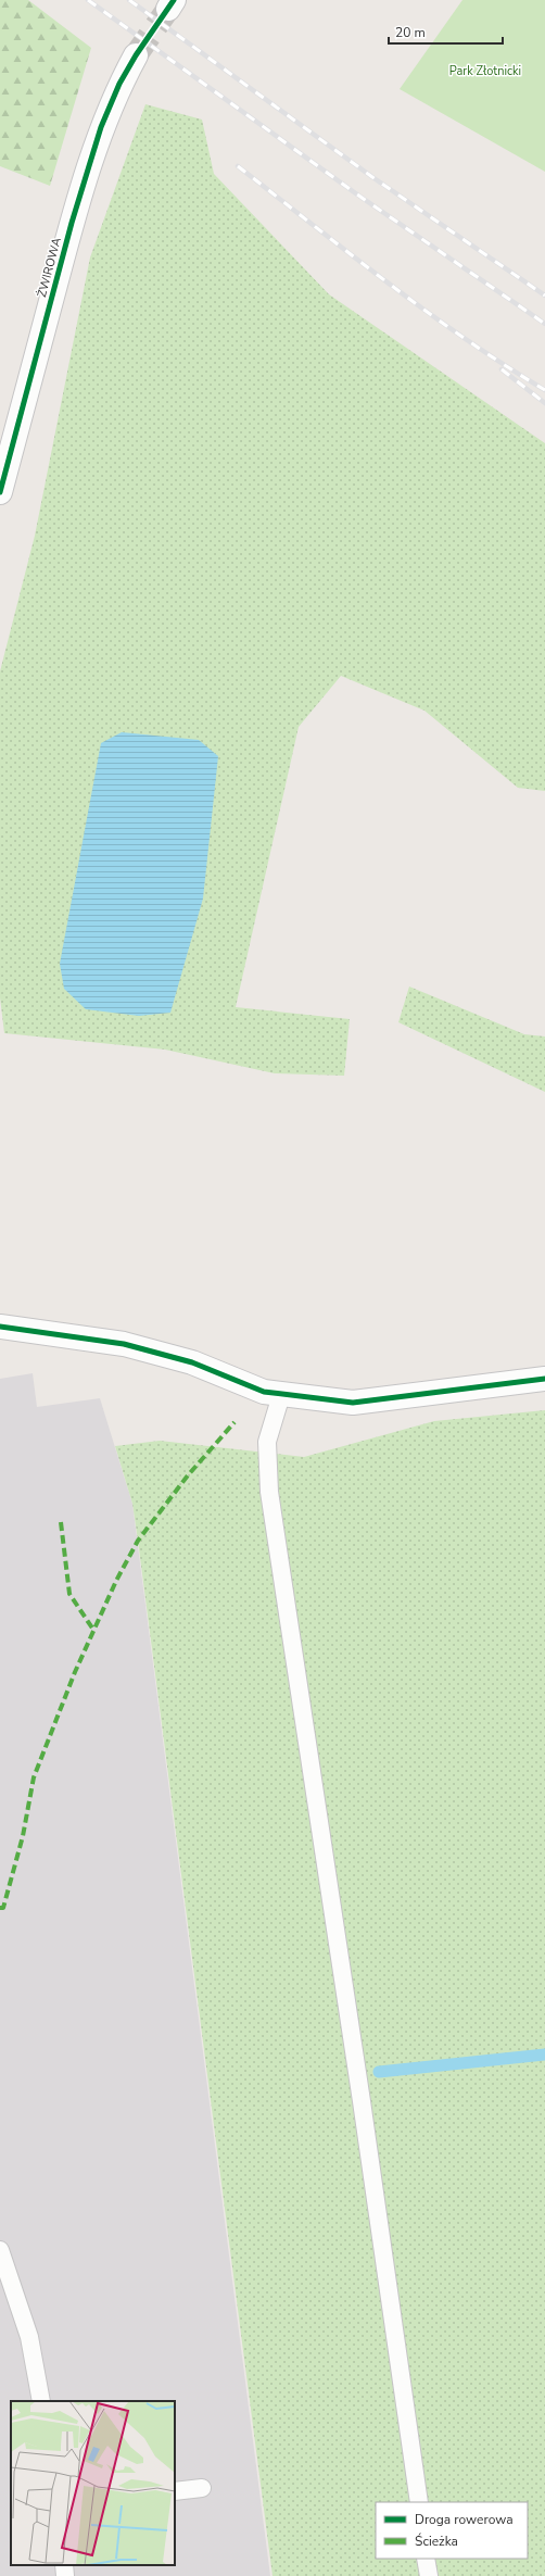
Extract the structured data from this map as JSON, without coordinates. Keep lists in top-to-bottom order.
{
  "streets": {
    "street": ["ŻWIROWA"]
  },
  "parks": ["Park Złotnicki"],
  "legend": ["Droga rowerowa", "Ścieżka"],
  "scale_bar": "20 m"
}
